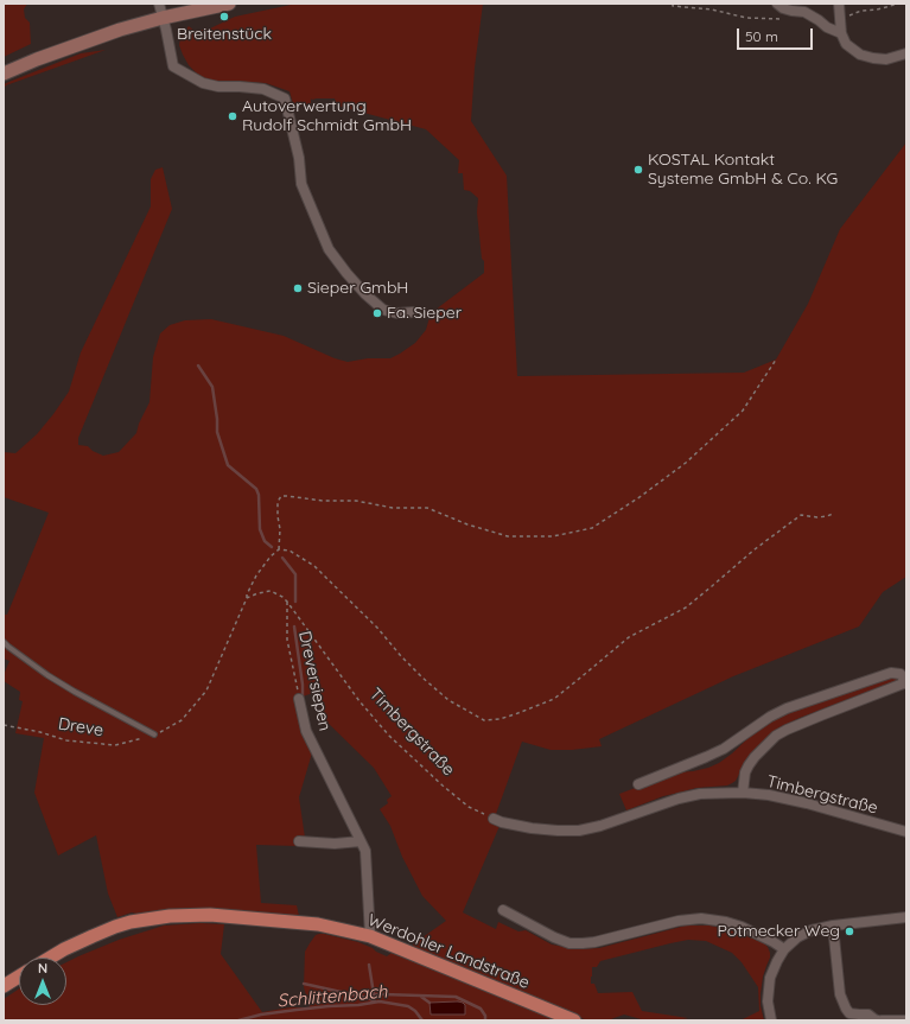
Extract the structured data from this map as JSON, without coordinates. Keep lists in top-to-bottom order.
{
  "streets": {
    "main road": ["Werdohler Landstraße"],
    "street": ["Dreversiepen", "Timbergstraße"],
    "path": ["Dreve"]
  },
  "crossings": [
    ["Dreversiepen", "Timbergstraße"],
    ["Dreversiepen", "Werdohler Landstraße"]
  ],
  "water": ["Schlittenbach"],
  "places": [
    "Breitenstück",
    "Autoverwertung Rudolf Schmidt GmbH",
    "KOSTAL Kontakt Systeme GmbH & Co. KG",
    "Sieper GmbH",
    "Fa. Sieper",
    "Potmecker Weg"
  ],
  "scale_bar": "50 m",
  "north": "top"
}
